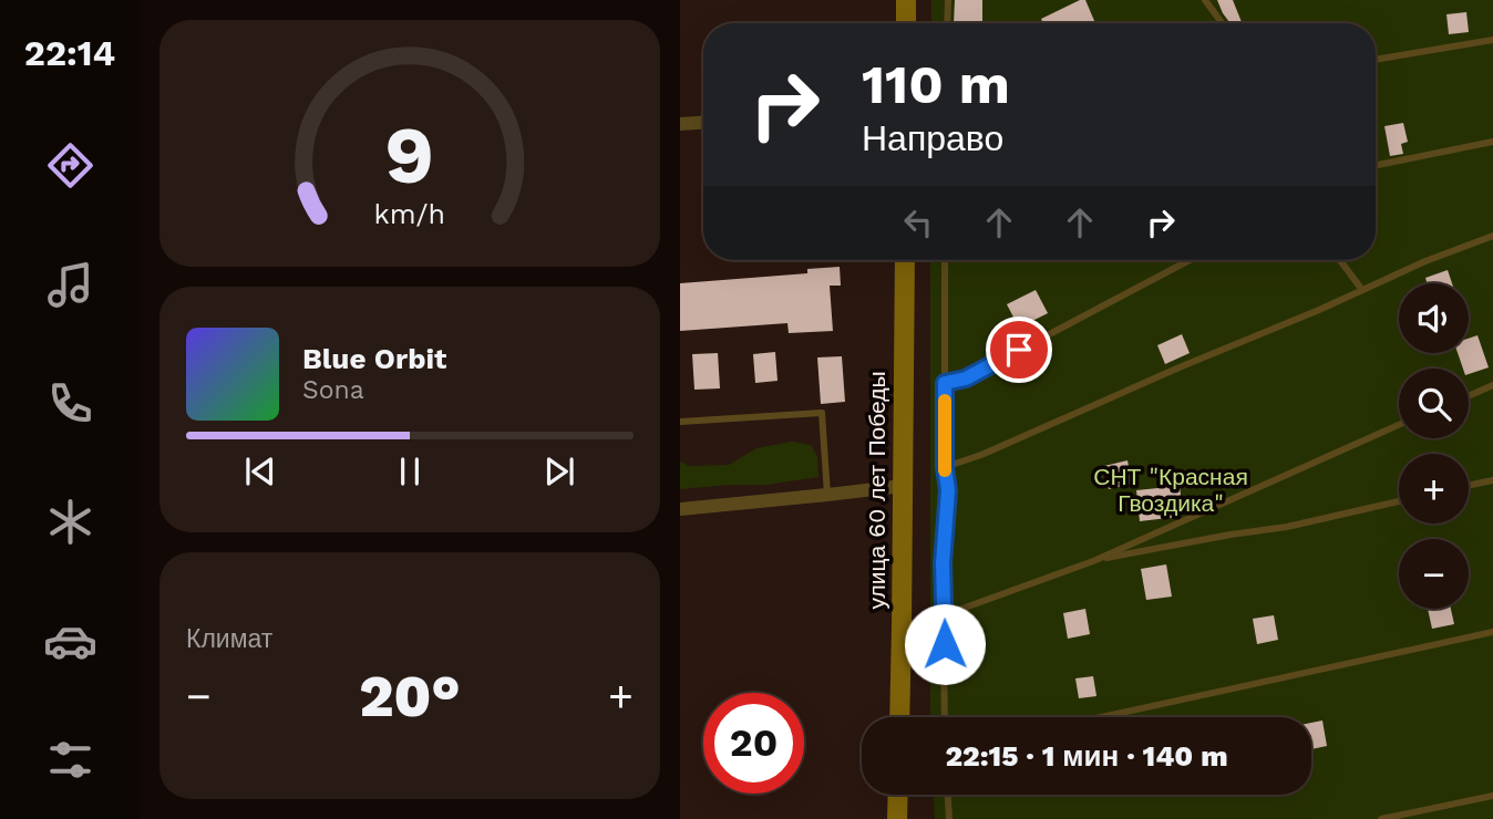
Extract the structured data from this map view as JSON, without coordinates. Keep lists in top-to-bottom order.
{
  "streets": {
    "street": ["улица 60 лет Победы"]
  },
  "parks": ["СНТ \"Красная Гвоздика\""],
  "page": {
    "tabs": "22:14",
    "turn": ["110 m", "Направо"],
    "map_buttons": ["+", "−"],
    "song": ["Blue Orbit", "Sona"],
    "tile": "Климат",
    "heat": ["−", "20°", "+"],
    "limit": "20",
    "trip": "22:15 · 1 мин · 140 m",
    "gauge": ["9", "km/h"]
  }
}
